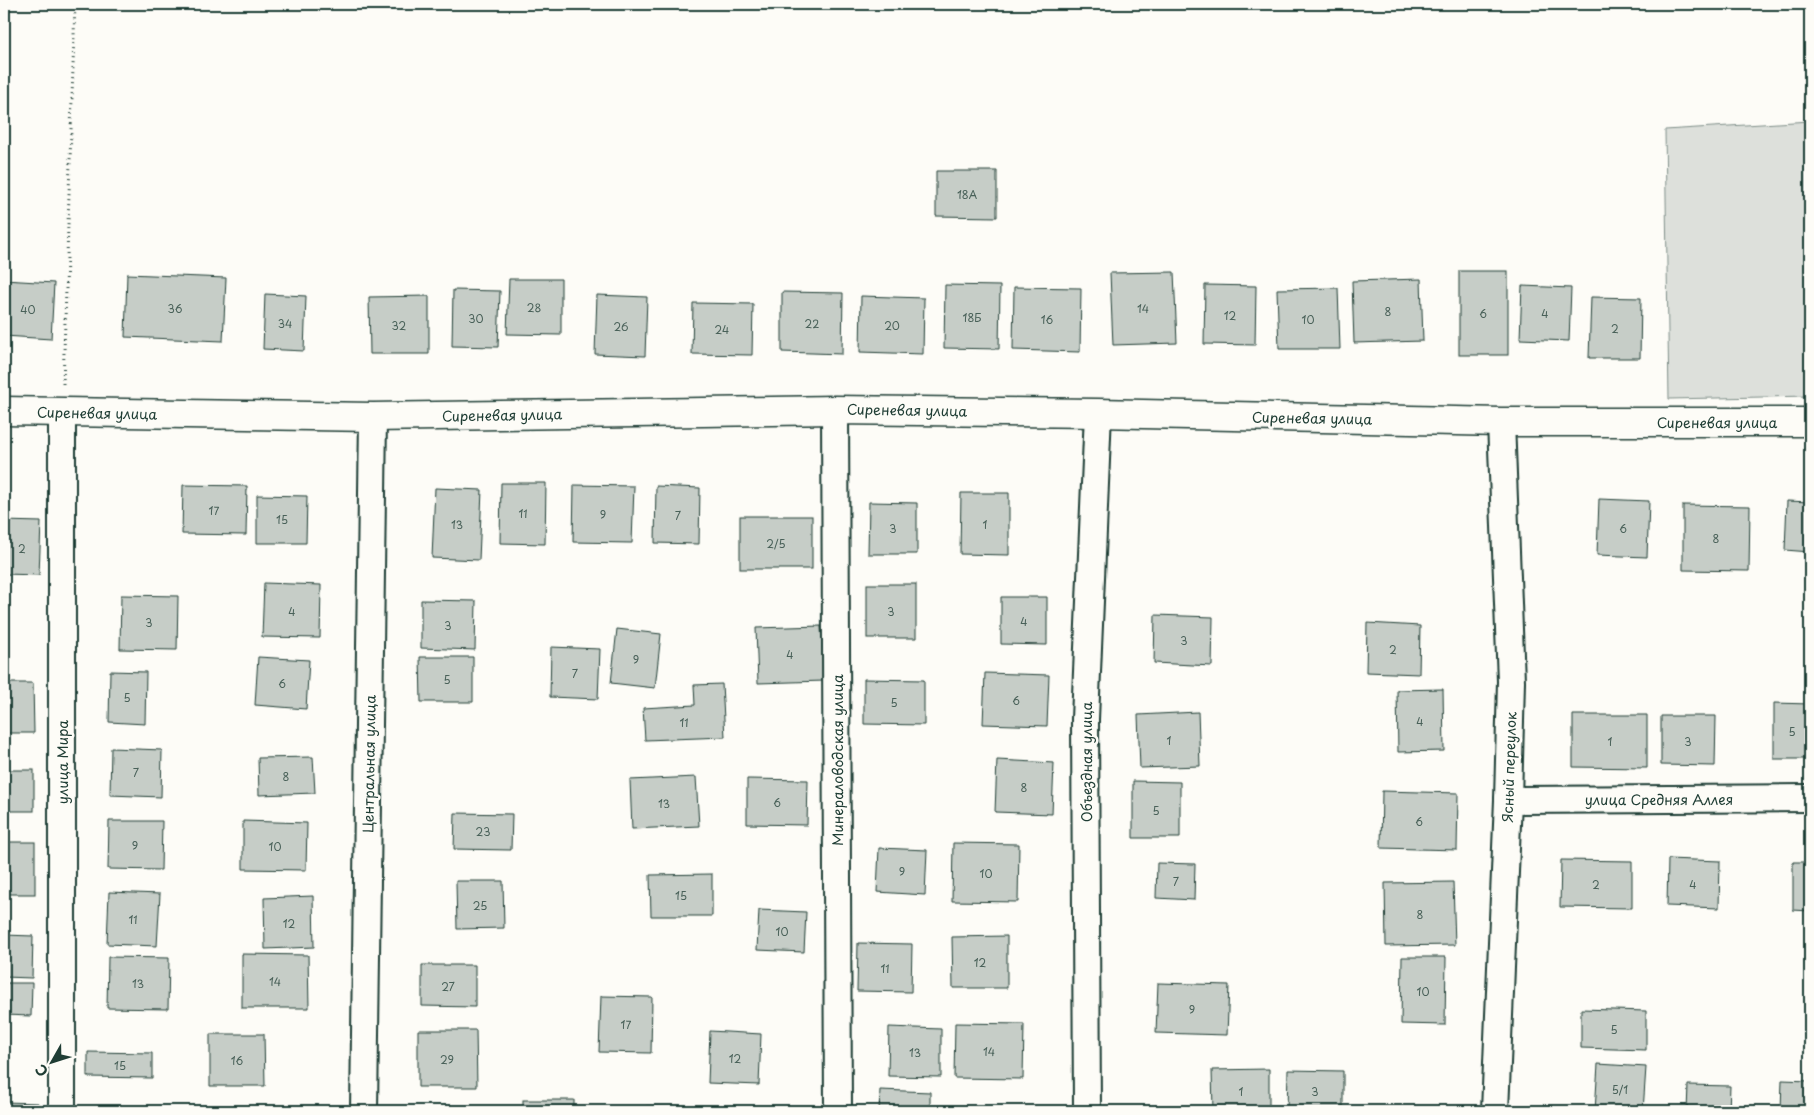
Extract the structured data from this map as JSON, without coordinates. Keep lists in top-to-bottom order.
{
  "streets": {
    "street": [
      "Сиреневая улица",
      "Минераловодская улица",
      "улица Мира",
      "Объездная улица",
      "Центральная улица",
      "Ясный переулок",
      "улица Средняя Аллея"
    ]
  },
  "crossings": [
    ["Сиреневая улица", "Минераловодская улица"],
    ["Сиреневая улица", "улица Мира"],
    ["Сиреневая улица", "Объездная улица"],
    ["Сиреневая улица", "Центральная улица"],
    ["Сиреневая улица", "Ясный переулок"],
    ["Ясный переулок", "улица Средняя Аллея"]
  ],
  "house_numbers": [
    "18А",
    "28",
    "36",
    "14",
    "40",
    "8",
    "6",
    "4",
    "12",
    "18Б",
    "30",
    "16",
    "10",
    "34",
    "22",
    "32",
    "20",
    "26",
    "2",
    "24",
    "17",
    "11",
    "9",
    "7",
    "15",
    "13",
    "1",
    "3",
    "6",
    "8",
    "2/5",
    "2",
    "4",
    "3",
    "4",
    "3",
    "3",
    "3",
    "2",
    "4",
    "9",
    "7",
    "5",
    "6",
    "5",
    "6",
    "5",
    "4",
    "11",
    "5",
    "1",
    "1",
    "3",
    "7",
    "8",
    "8",
    "6",
    "13",
    "5",
    "6",
    "23",
    "9",
    "10",
    "9",
    "10",
    "7",
    "2",
    "4",
    "15",
    "25",
    "8",
    "11",
    "12",
    "10",
    "12",
    "11",
    "14",
    "13",
    "27",
    "10",
    "9",
    "17",
    "5",
    "14",
    "13",
    "12",
    "29",
    "16",
    "15",
    "5/1",
    "1",
    "3"
  ],
  "north": "bottom left"
}
